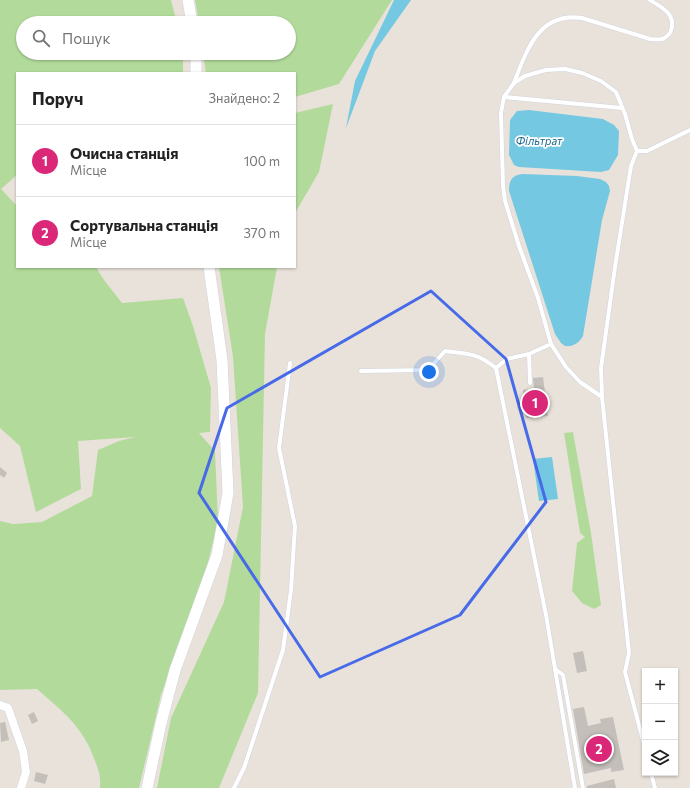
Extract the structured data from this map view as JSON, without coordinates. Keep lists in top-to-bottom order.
{
  "water": ["Фільтрат"],
  "page": {
    "search": "Пошук",
    "heading": ["Поруч", "Знайдено: 2"],
    "list": [
      {
        "mark": "1",
        "name": "Очисна станція",
        "note": "Місце",
        "value": "100 m"
      },
      {
        "mark": "2",
        "name": "Сортувальна станція",
        "note": "Місце",
        "value": "370 m"
      }
    ],
    "pins": ["1", "2"],
    "map_buttons": ["+", "−"]
  }
}
